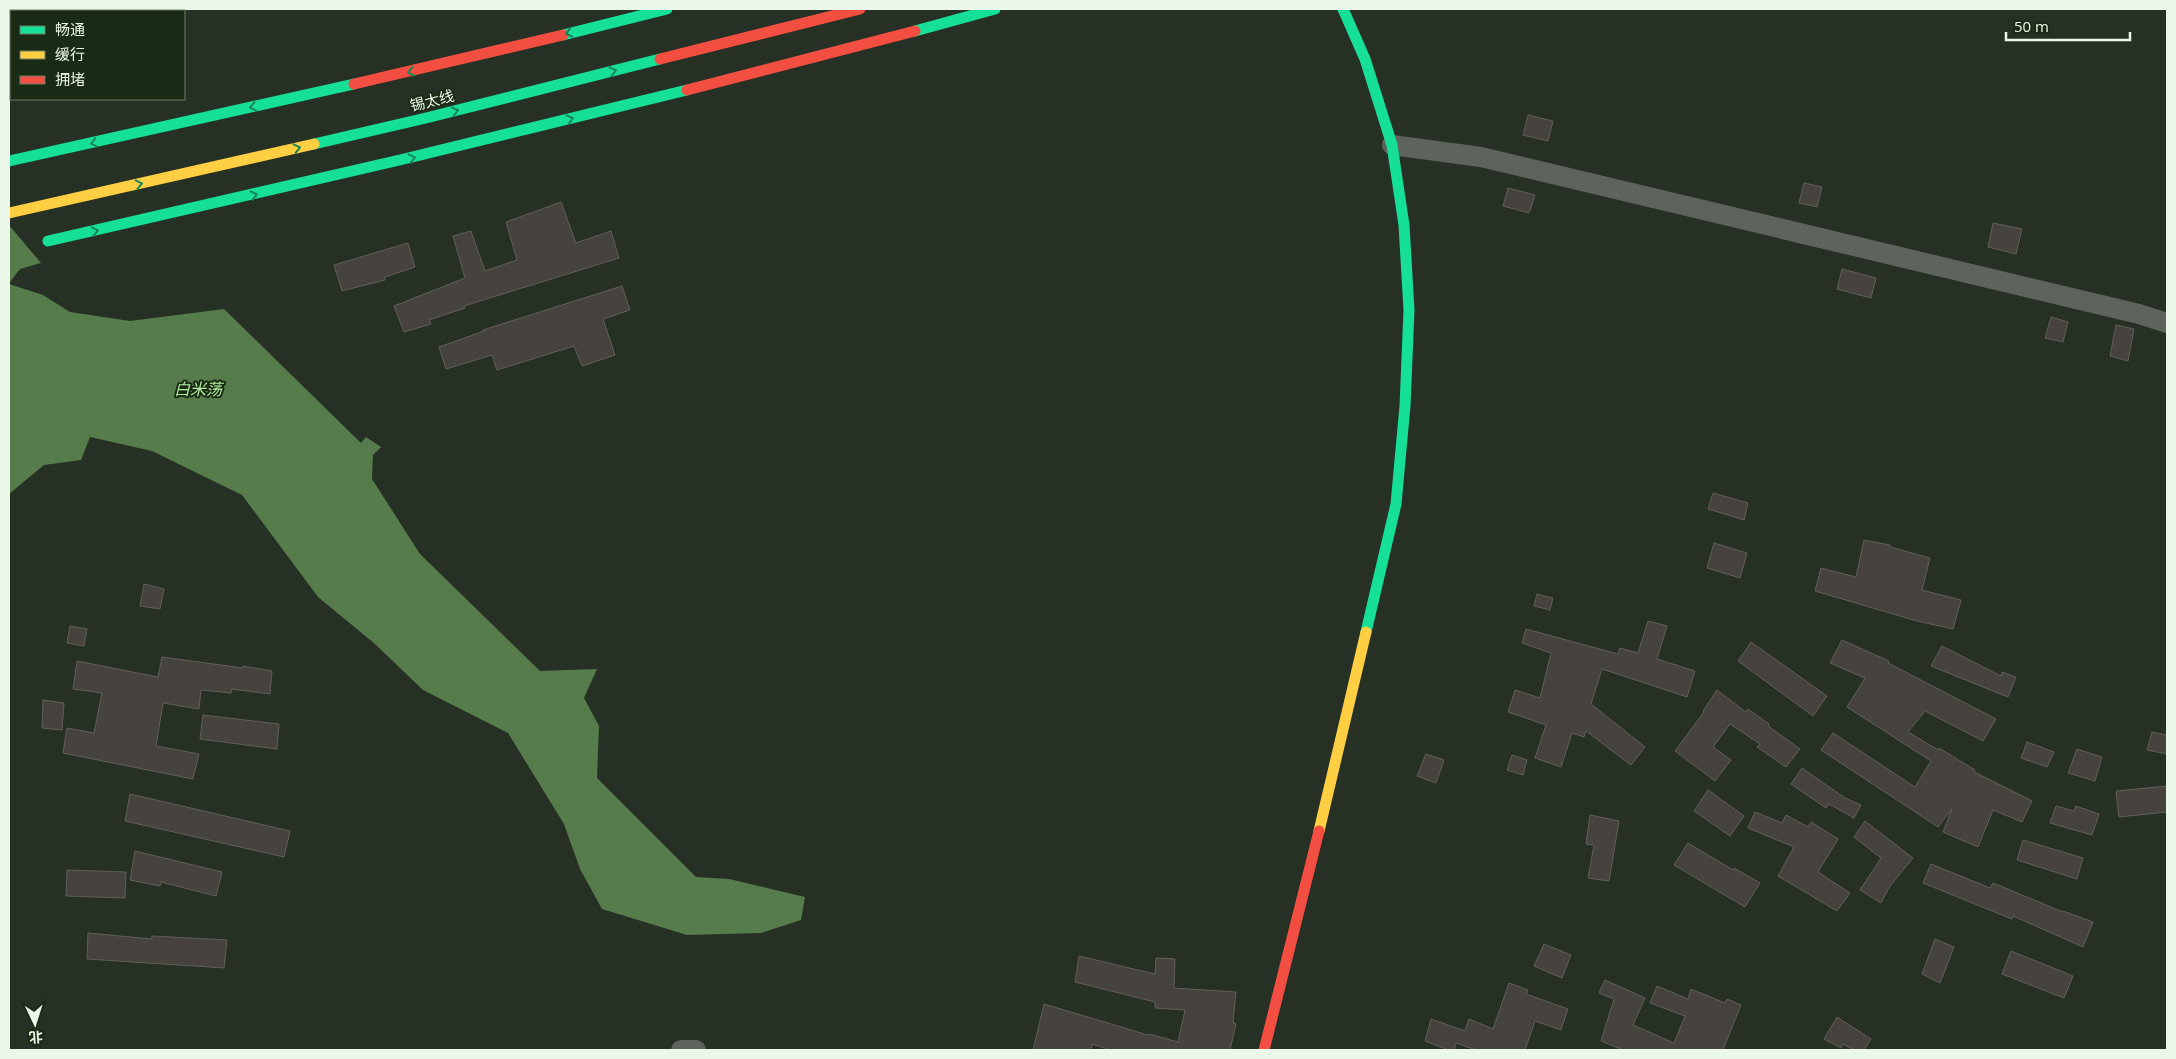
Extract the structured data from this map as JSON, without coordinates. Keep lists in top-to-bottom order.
{
  "streets": {
    "main road": ["锡太线"]
  },
  "water": ["白米荡"],
  "legend": ["畅通", "缓行", "拥堵"],
  "scale_bar": "50 m",
  "north": "bottom"
}
